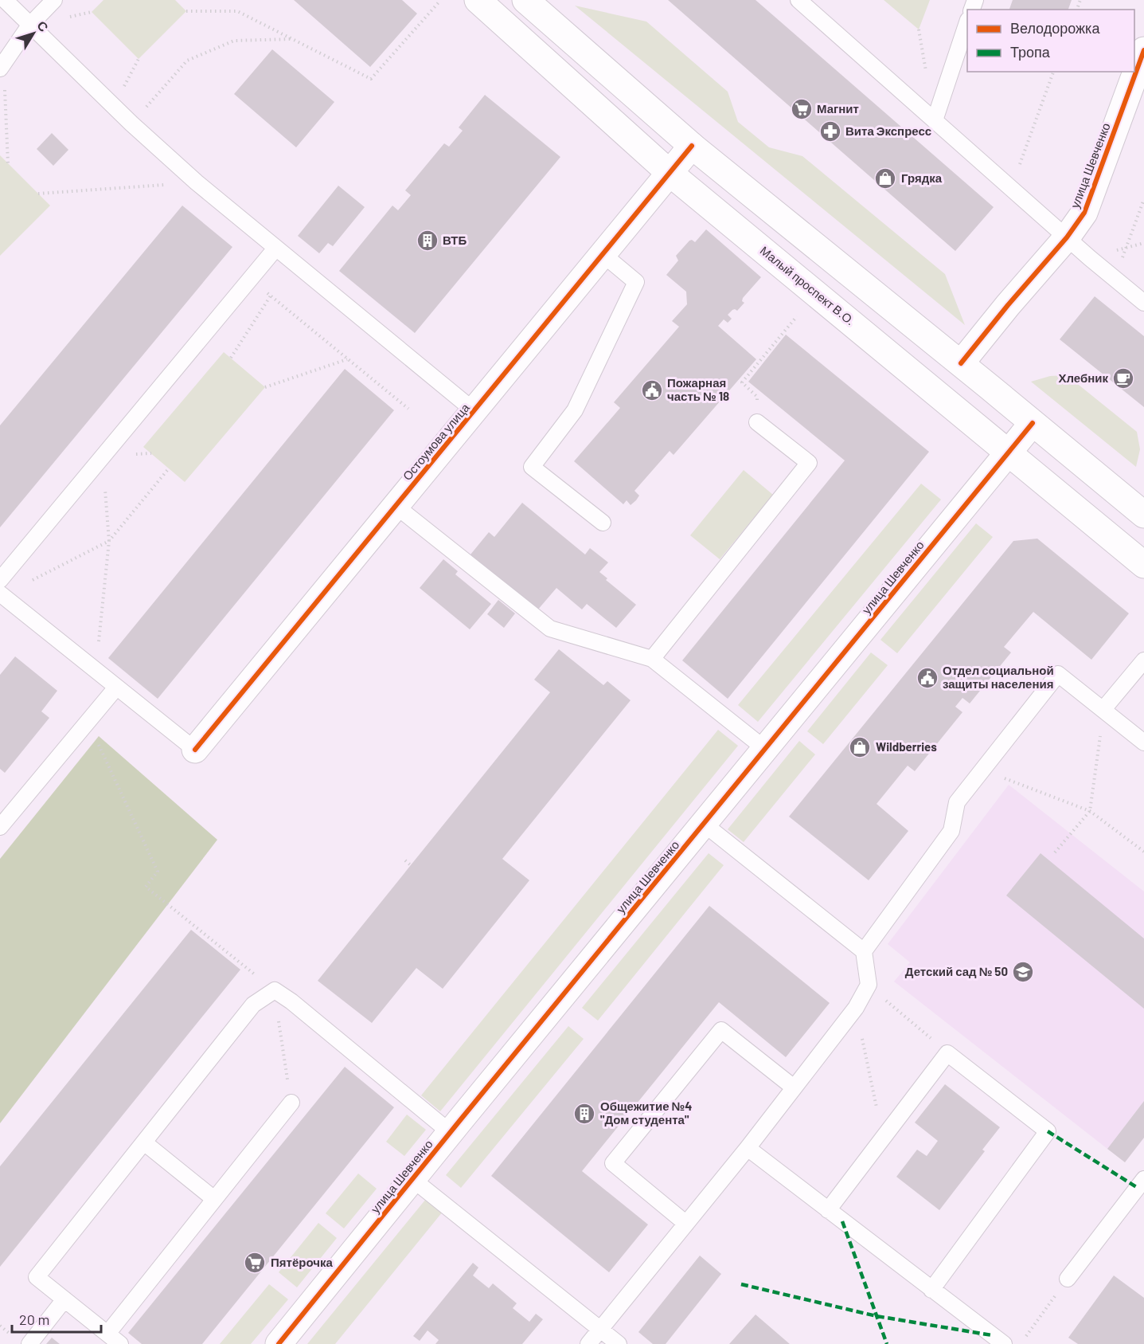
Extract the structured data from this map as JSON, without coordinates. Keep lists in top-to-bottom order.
{
  "streets": {
    "street": ["улица Шевченко", "Малый проспект В.О.", "Остоумова улица"]
  },
  "crossings": [
    ["улица Шевченко", "Малый проспект В.О."],
    ["Малый проспект В.О.", "Остоумова улица"]
  ],
  "places": {
    "supermarket": ["Магнит", "Пятёрочка"],
    "pharmacy": ["Вита Экспресс"],
    "shop": ["Грядка", "Wildberries"],
    "building": ["ВТБ", "Общежитие №4 \"Дом студента\""],
    "cafe": ["Хлебник"],
    "public building": ["Пожарная часть № 18", "Отдел социальной защиты населения"],
    "school or university": ["Детский сад № 50"]
  },
  "legend": ["Велодорожка", "Тропа"],
  "scale_bar": "20 m",
  "north": "top right"
}
